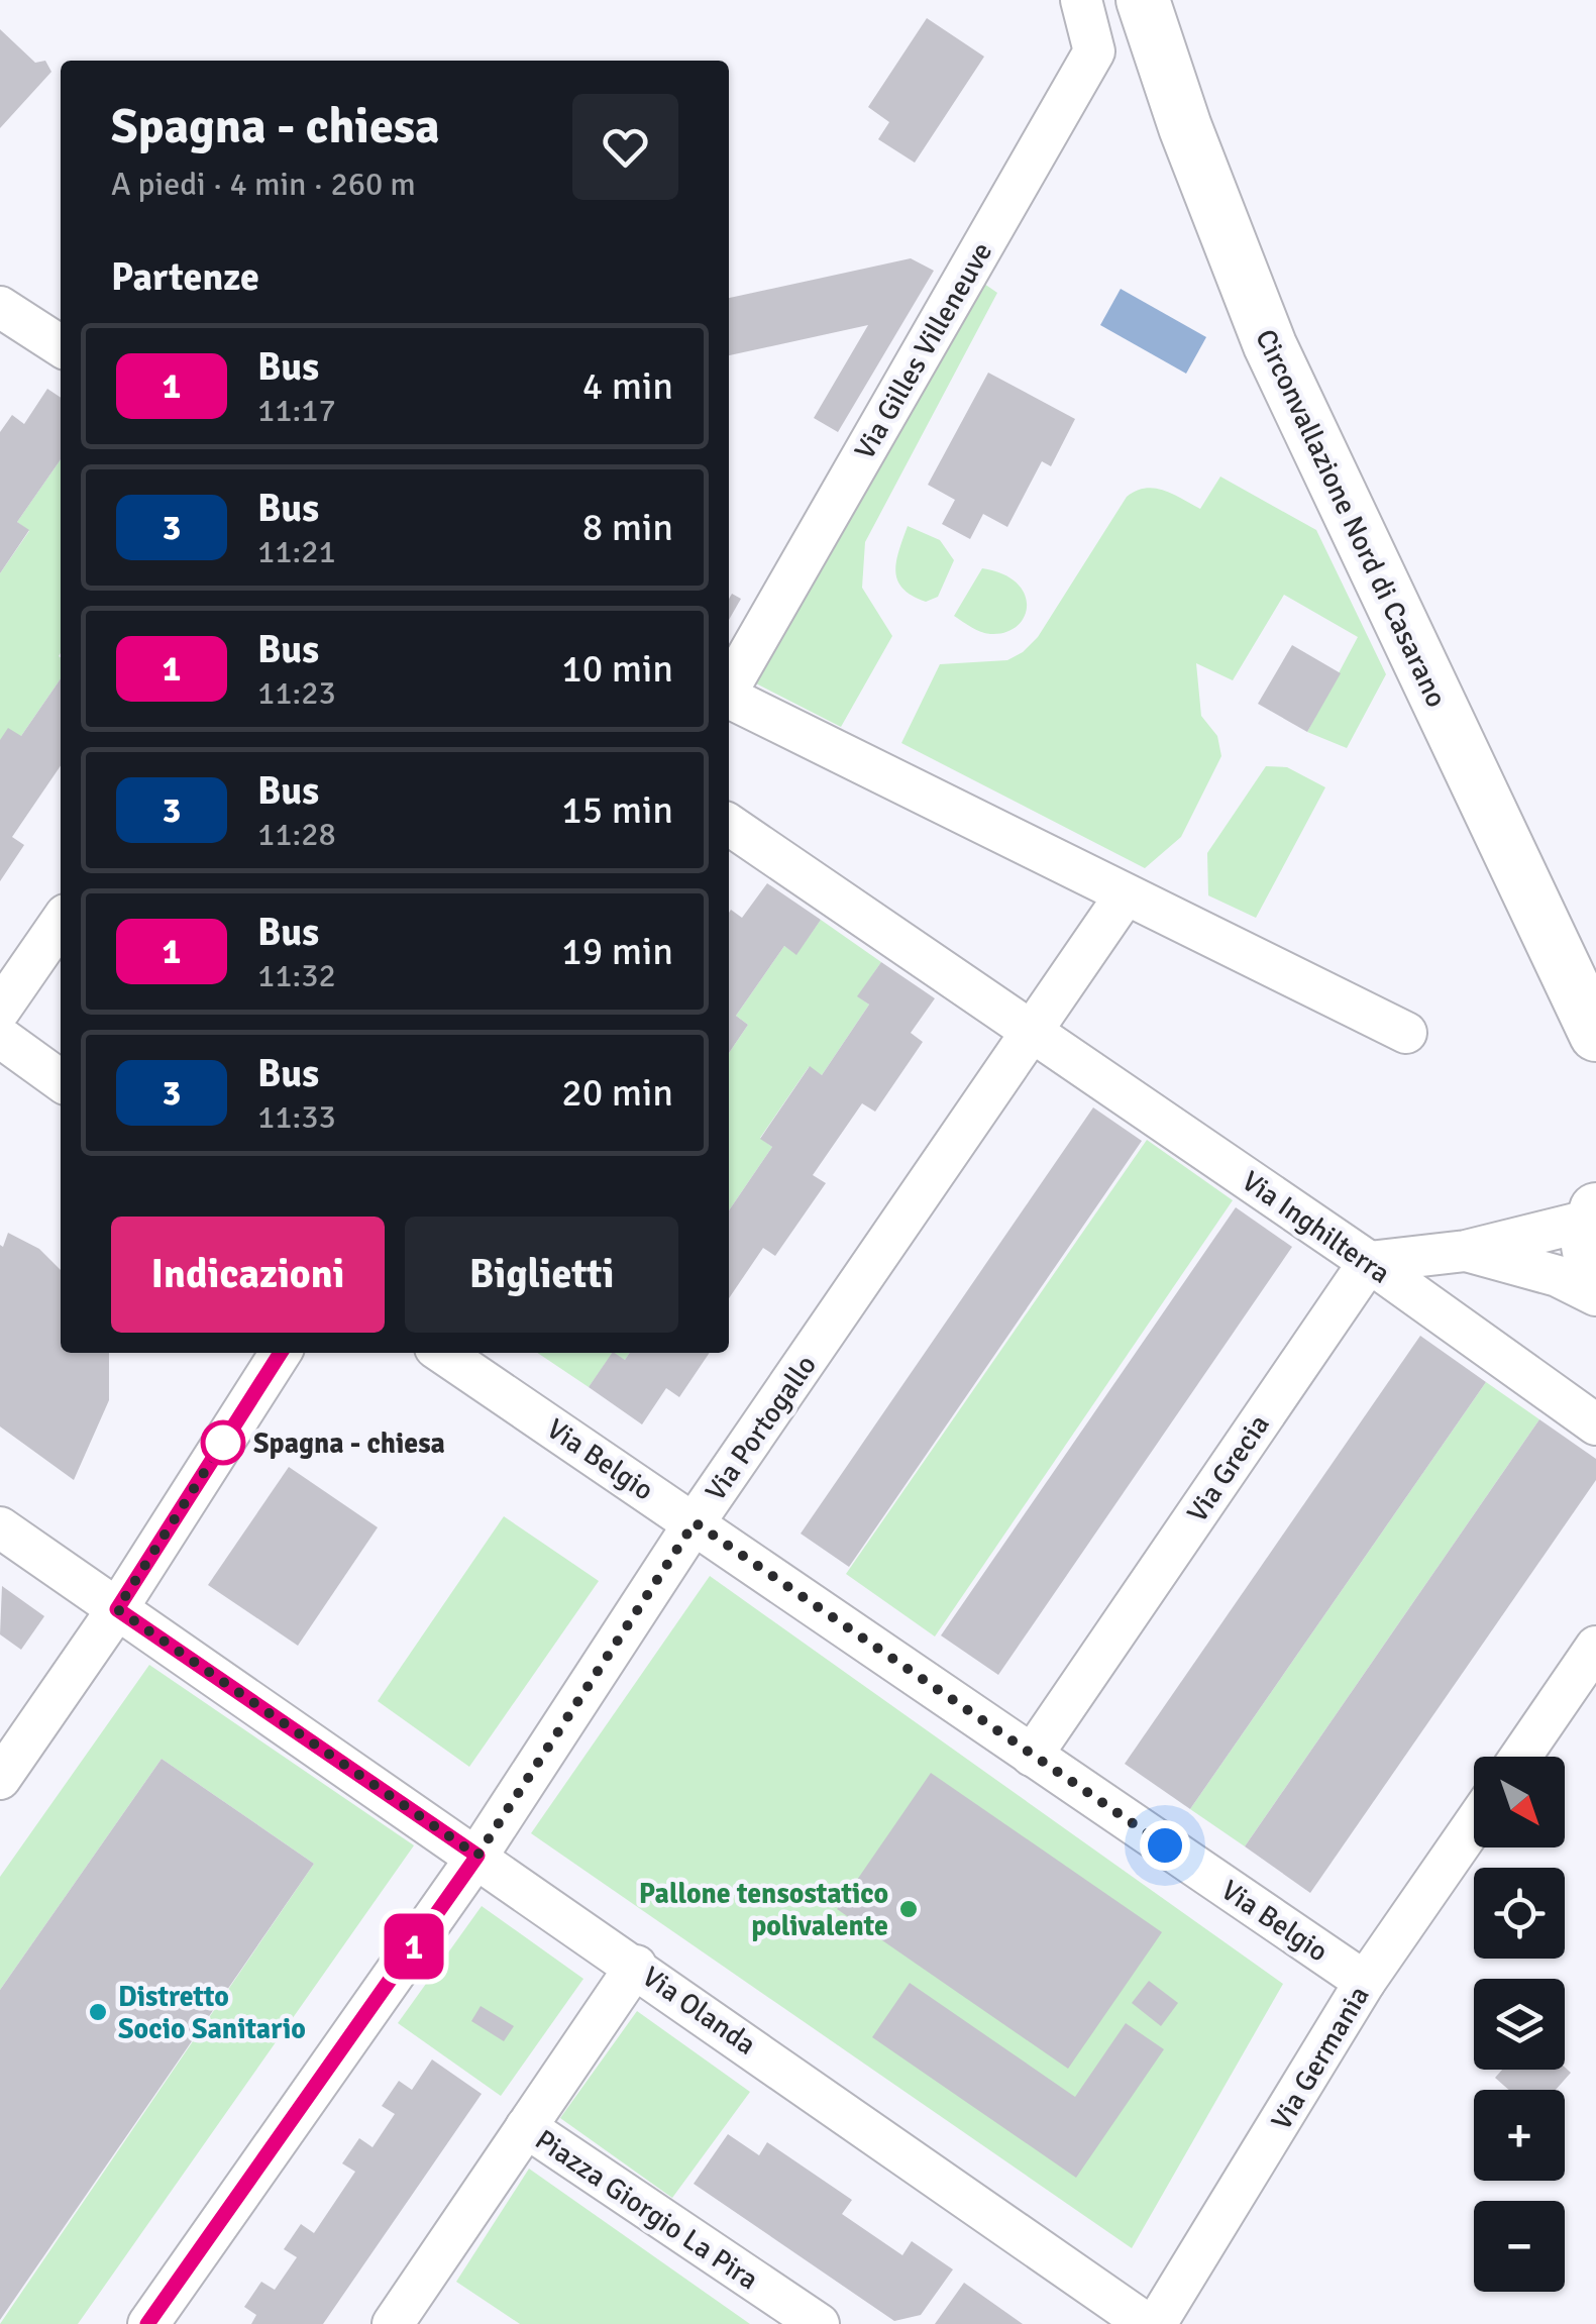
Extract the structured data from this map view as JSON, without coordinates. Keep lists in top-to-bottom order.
{
  "streets": {
    "main road": ["Circonvallazione Nord di Casarano"],
    "street": [
      "Via Gilles Villeneuve",
      "Via Inghilterra",
      "Via Portogallo",
      "Via Belgio",
      "Via Grecia",
      "Via Olanda",
      "Via Germania",
      "Piazza Giorgio La Pira"
    ]
  },
  "crossings": [
    ["Via Inghilterra", "Via Portogallo"],
    ["Via Inghilterra", "Via Grecia"],
    ["Via Portogallo", "Via Belgio"],
    ["Via Portogallo", "Via Olanda"],
    ["Via Belgio", "Via Grecia"],
    ["Via Belgio", "Via Germania"],
    ["Via Olanda", "Piazza Giorgio La Pira"]
  ],
  "places": ["Spagna - chiesa", "Pallone tensostatico polivalente", "Distretto Socio Sanitario"],
  "lines": ["bus line 1"],
  "north": "bottom right",
  "page": {
    "on_map": "1",
    "heading": [
      ["Spagna - chiesa", "A piedi · 4 min · 260 m"],
      "Partenze"
    ],
    "list": [
      {
        "mark": "1",
        "name": "Bus",
        "note": "11:17",
        "value": "4 min"
      },
      {
        "mark": "3",
        "name": "Bus",
        "note": "11:21",
        "value": "8 min"
      },
      {
        "mark": "1",
        "name": "Bus",
        "note": "11:23",
        "value": "10 min"
      },
      {
        "mark": "3",
        "name": "Bus",
        "note": "11:28",
        "value": "15 min"
      },
      {
        "mark": "1",
        "name": "Bus",
        "note": "11:32",
        "value": "19 min"
      },
      {
        "mark": "3",
        "name": "Bus",
        "note": "11:33",
        "value": "20 min"
      }
    ],
    "buttons": ["Indicazioni", "Biglietti"],
    "map_buttons": ["+", "−"]
  }
}
